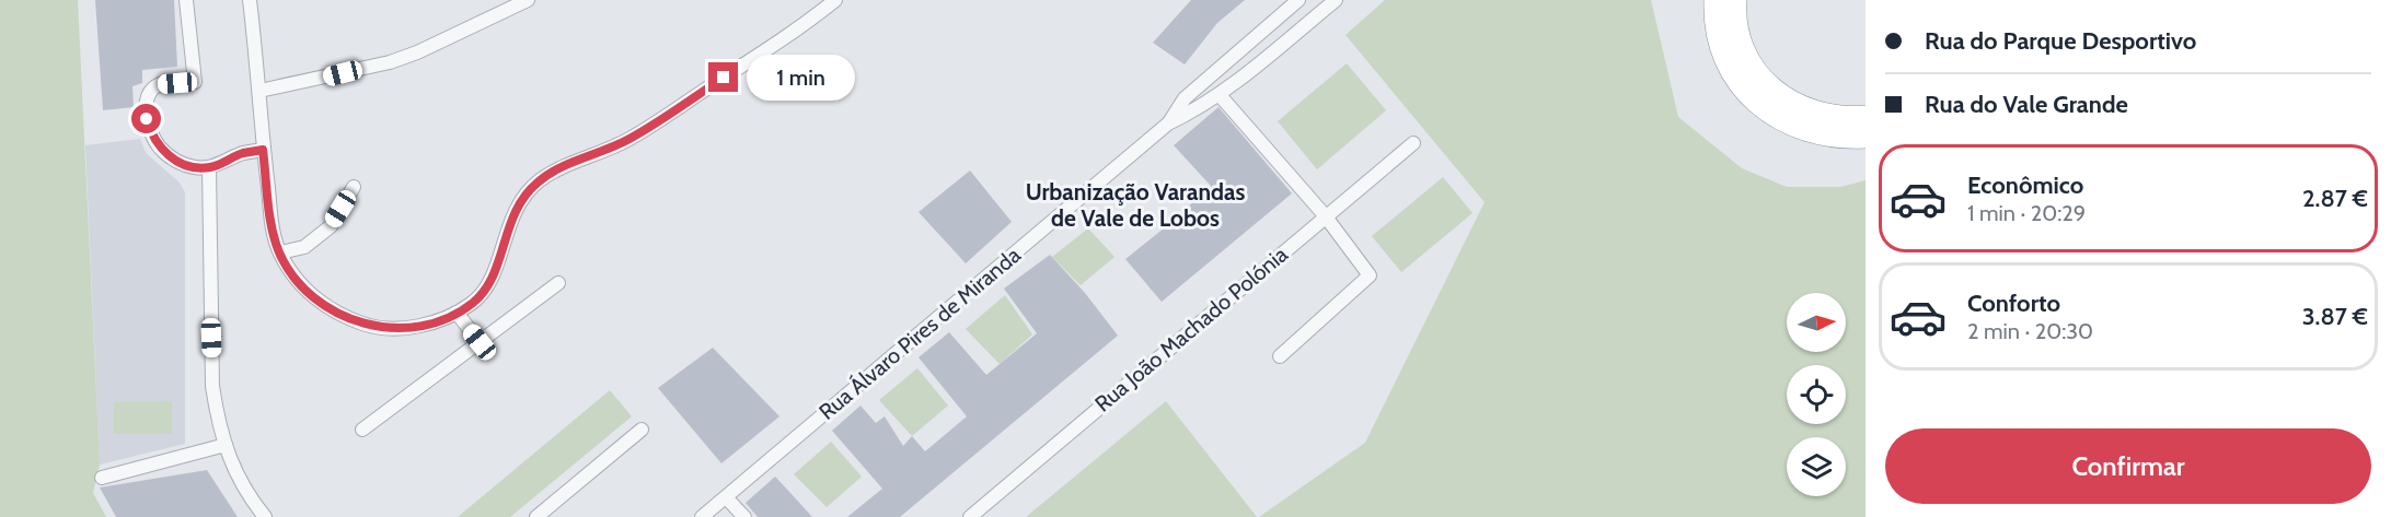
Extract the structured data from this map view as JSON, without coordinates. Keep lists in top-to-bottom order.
{
  "streets": {
    "street": ["Rua João Machado Polónia", "Rua Álvaro Pires de Miranda"]
  },
  "districts": ["Urbanização Varandas de Vale de Lobos"],
  "north": "right",
  "page": {
    "banner": ["Rua do Parque Desportivo", "Rua do Vale Grande"],
    "bubble": "1 min",
    "list": [
      {
        "name": "Econômico",
        "note": "1 min · 20:29",
        "value": "2.87 €"
      },
      {
        "name": "Conforto",
        "note": "2 min · 20:30",
        "value": "3.87 €"
      }
    ],
    "buttons": "Confirmar"
  }
}
